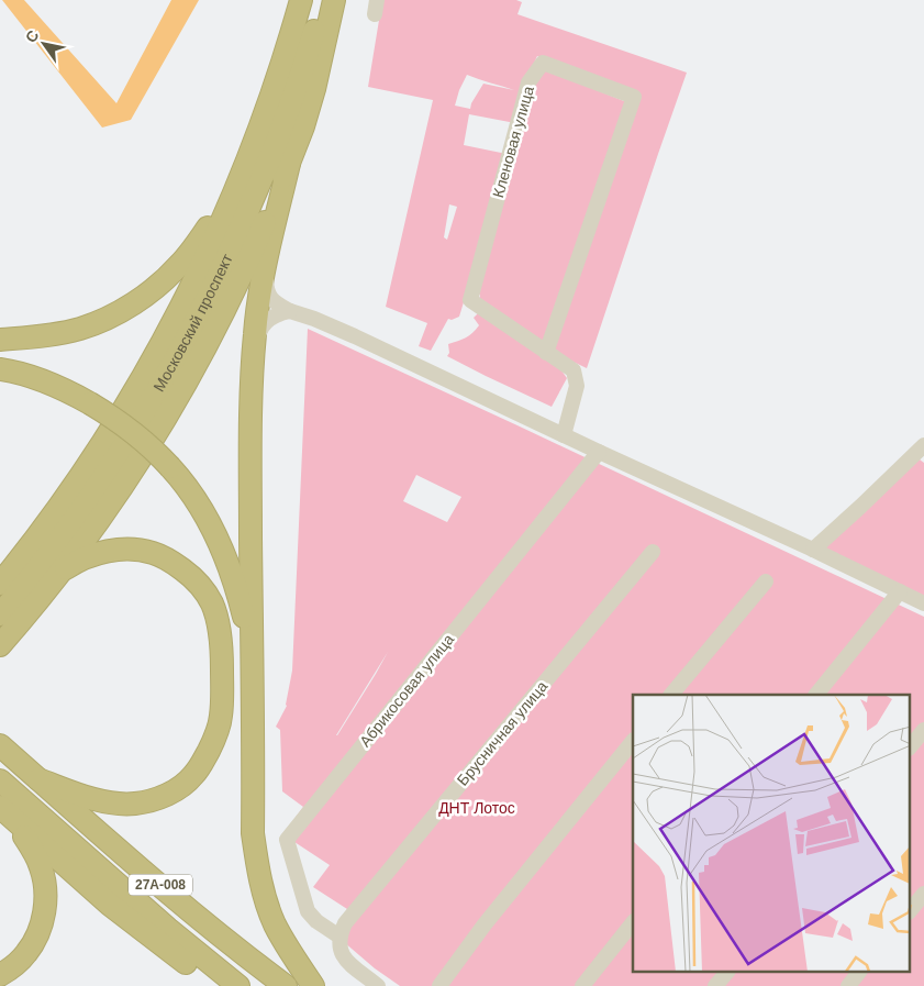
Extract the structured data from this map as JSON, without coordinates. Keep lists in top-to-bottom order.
{
  "streets": {
    "highway": ["Московский проспект", "27А-008"],
    "street": ["Кленовая улица", "Абрикосовая улица", "Брусничная улица"]
  },
  "crossings": [
    ["Абрикосовая улица", "Брусничная улица"]
  ],
  "parks": ["ДНТ Лотос"],
  "north": "top left"
}
